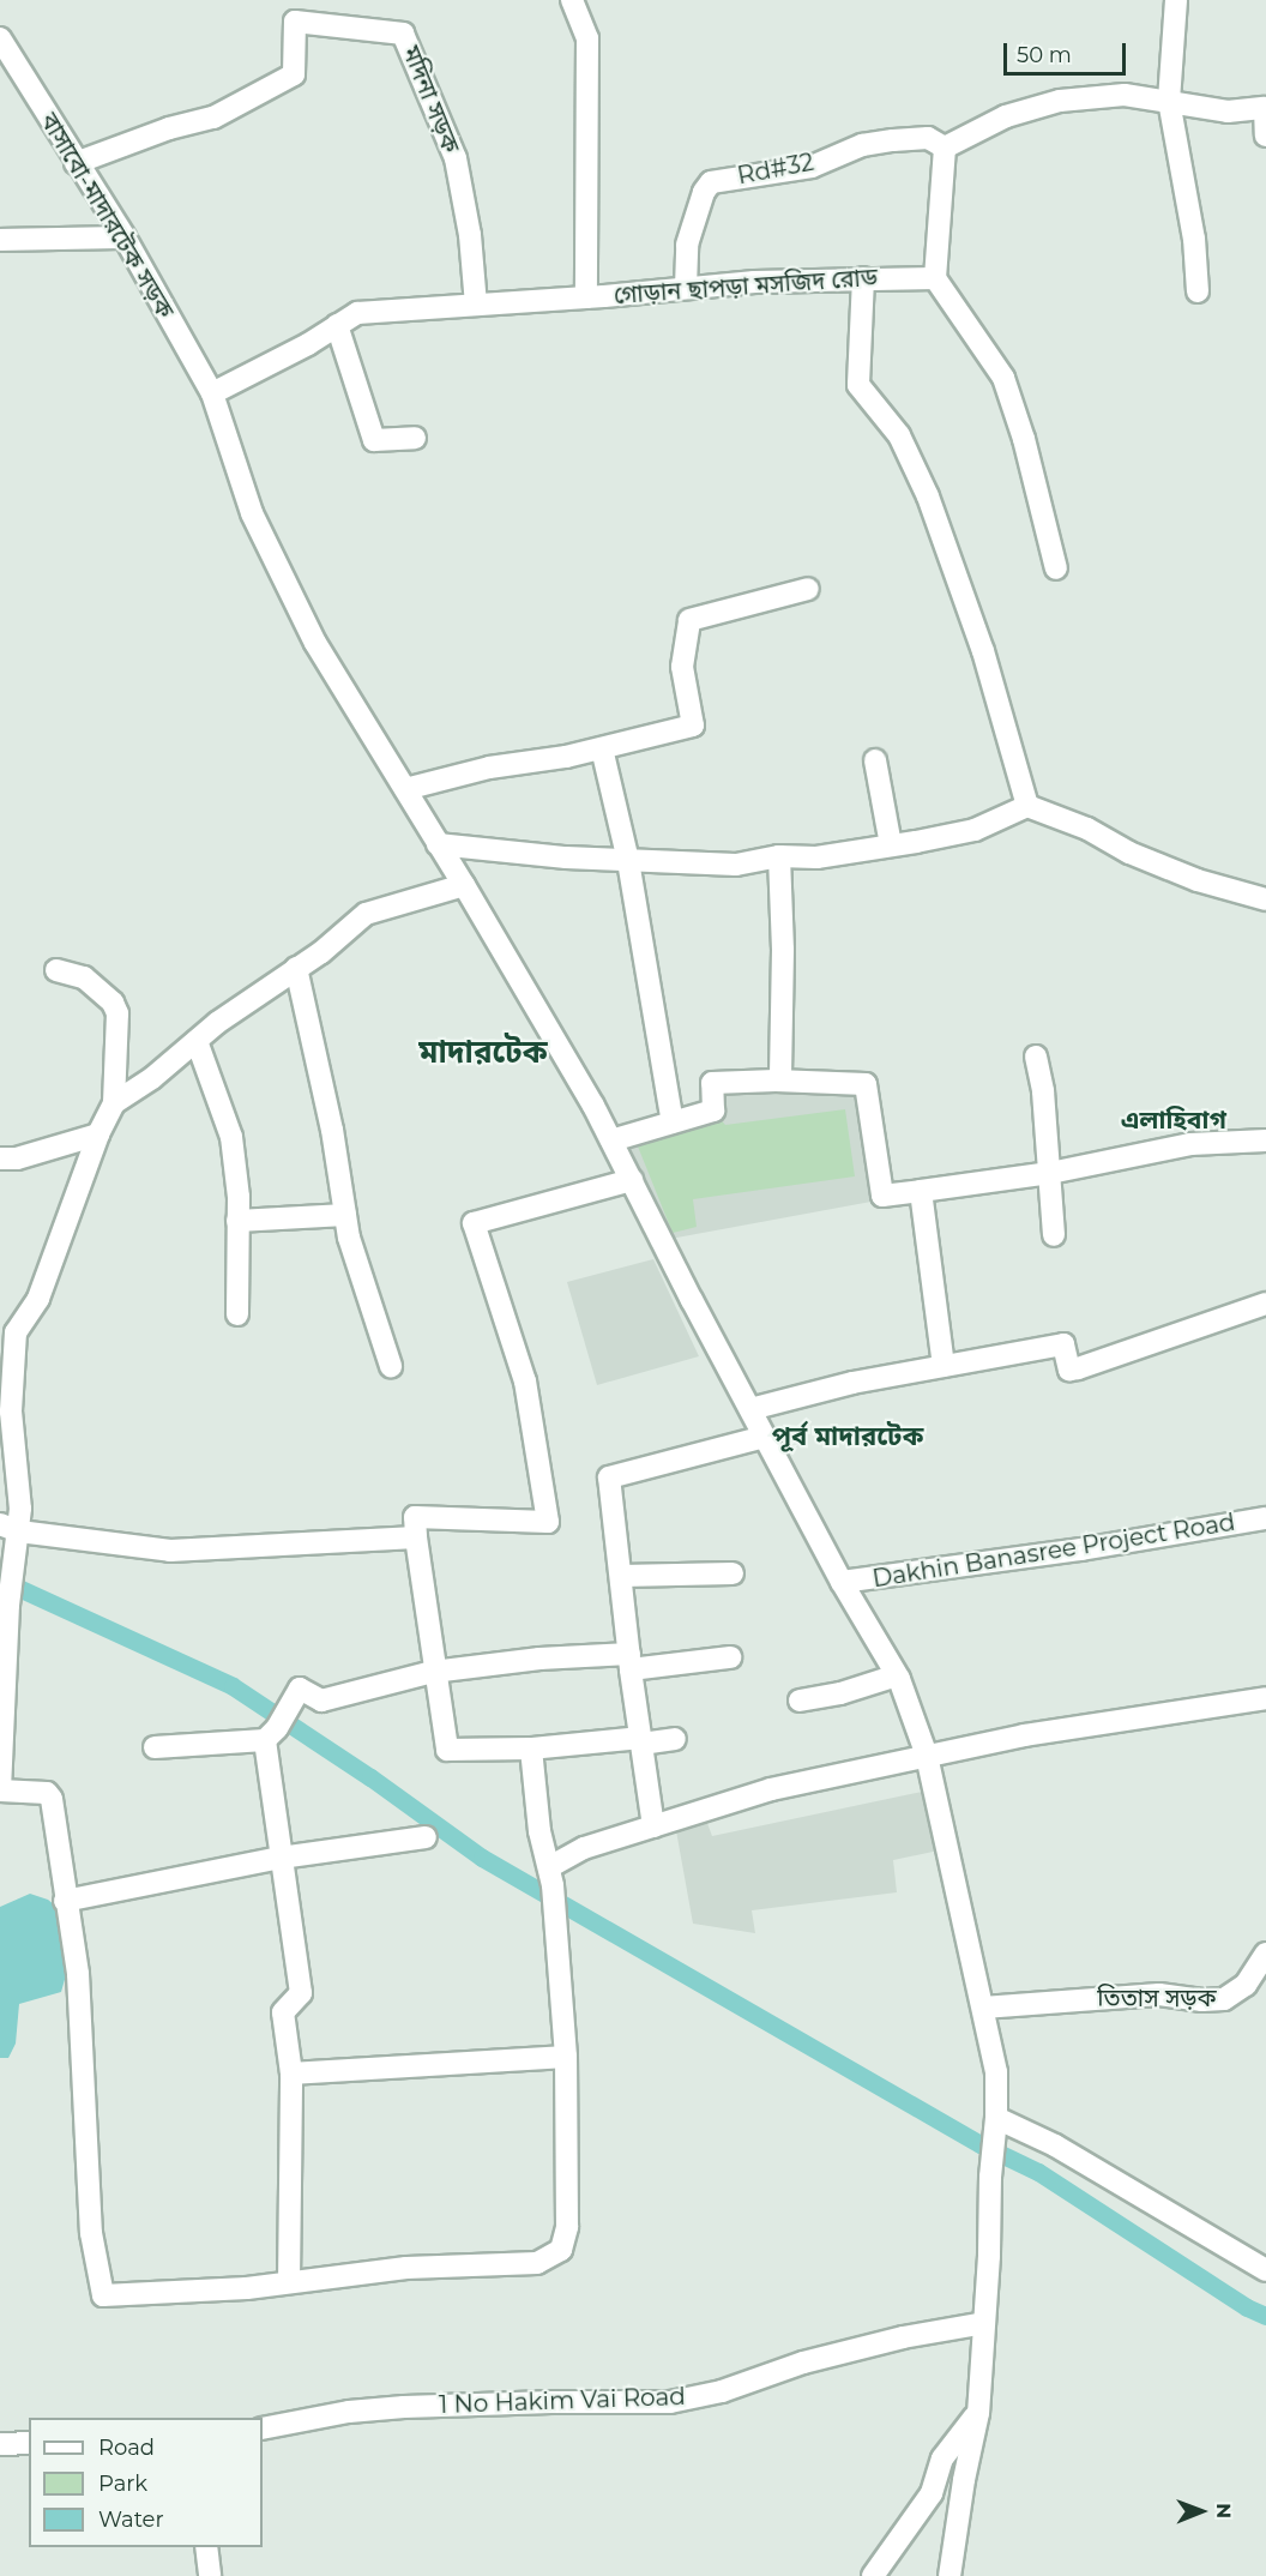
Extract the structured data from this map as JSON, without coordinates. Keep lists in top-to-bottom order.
{
  "streets": {
    "street": [
      "মদিনা সড়ক",
      "Rd#32",
      "বাসাবো-মাদারটেক সড়ক",
      "গোড়ান ছাপড়া মসজিদ রোড",
      "Dakhin Banasree Project Road",
      "তিতাস সড়ক",
      "1 No Hakim Vai Road"
    ]
  },
  "crossings": [
    ["মদিনা সড়ক", "বাসাবো-মাদারটেক সড়ক"],
    ["মদিনা সড়ক", "গোড়ান ছাপড়া মসজিদ রোড"],
    ["Rd#32", "গোড়ান ছাপড়া মসজিদ রোড"],
    ["বাসাবো-মাদারটেক সড়ক", "গোড়ান ছাপড়া মসজিদ রোড"],
    ["বাসাবো-মাদারটেক সড়ক", "Dakhin Banasree Project Road"],
    ["বাসাবো-মাদারটেক সড়ক", "তিতাস সড়ক"],
    ["বাসাবো-মাদারটেক সড়ক", "1 No Hakim Vai Road"]
  ],
  "districts": ["মাদারটেক", "এলাহিবাগ", "পূর্ব মাদারটেক"],
  "legend": ["Road", "Park", "Water"],
  "scale_bar": "50 m",
  "north": "right"
}
